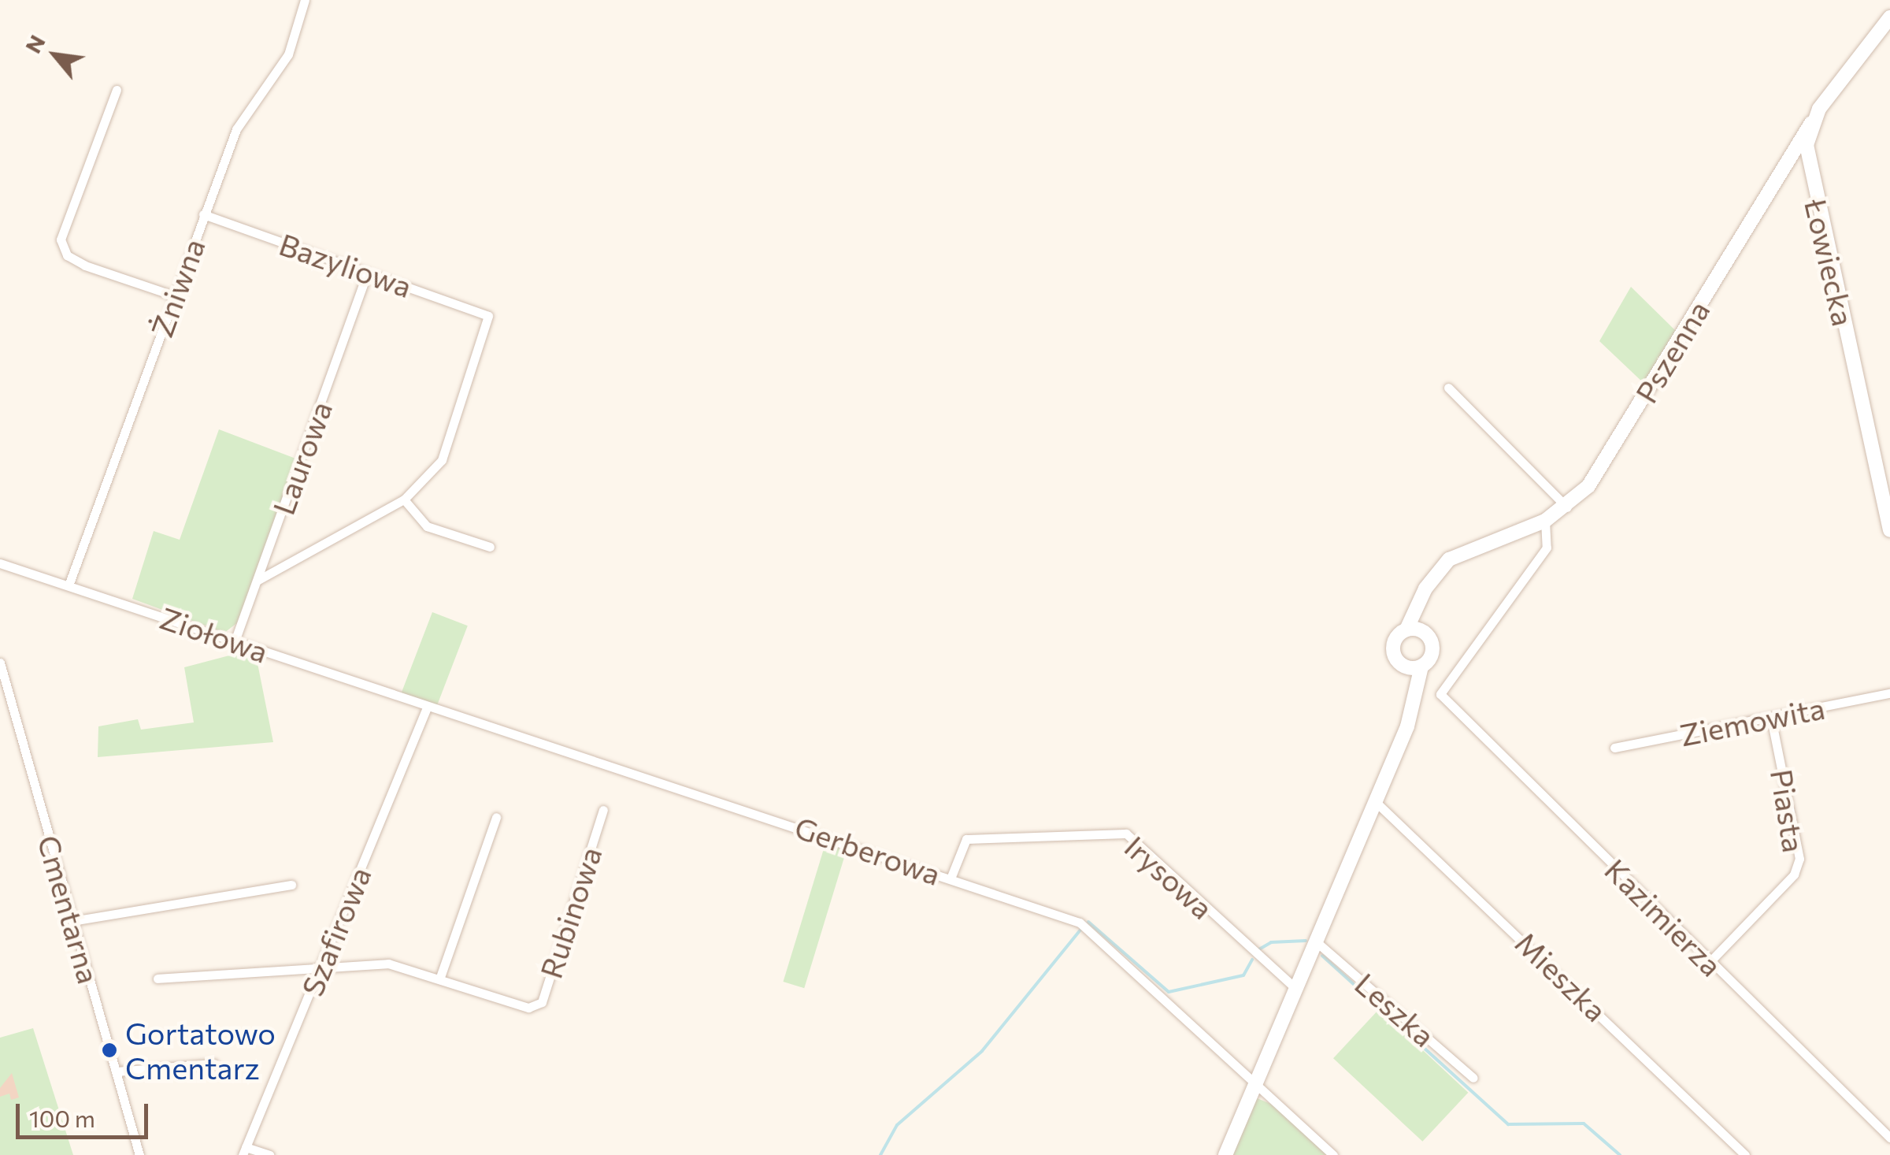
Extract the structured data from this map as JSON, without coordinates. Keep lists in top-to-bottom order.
{
  "streets": {
    "street": [
      "Łowiecka",
      "Bazyliowa",
      "Żniwna",
      "Pszenna",
      "Laurowa",
      "Ziołowa",
      "Ziemowita",
      "Piasta",
      "Gerberowa",
      "Irysowa",
      "Cmentarna",
      "Rubinowa",
      "Kazimierza",
      "Szafirowa",
      "Mieszka",
      "Leszka"
    ]
  },
  "crossings": [
    ["Łowiecka", "Pszenna"],
    ["Bazyliowa", "Żniwna"],
    ["Bazyliowa", "Laurowa"],
    ["Żniwna", "Ziołowa"],
    ["Pszenna", "Kazimierza"],
    ["Laurowa", "Ziołowa"],
    ["Ziołowa", "Gerberowa"],
    ["Ziołowa", "Szafirowa"],
    ["Ziemowita", "Piasta"],
    ["Piasta", "Kazimierza"],
    ["Gerberowa", "Irysowa"],
    ["Gerberowa", "Szafirowa"],
    ["Rubinowa", "Szafirowa"]
  ],
  "places": ["Gortatowo Cmentarz"],
  "scale_bar": "100 m",
  "north": "top left"
}
